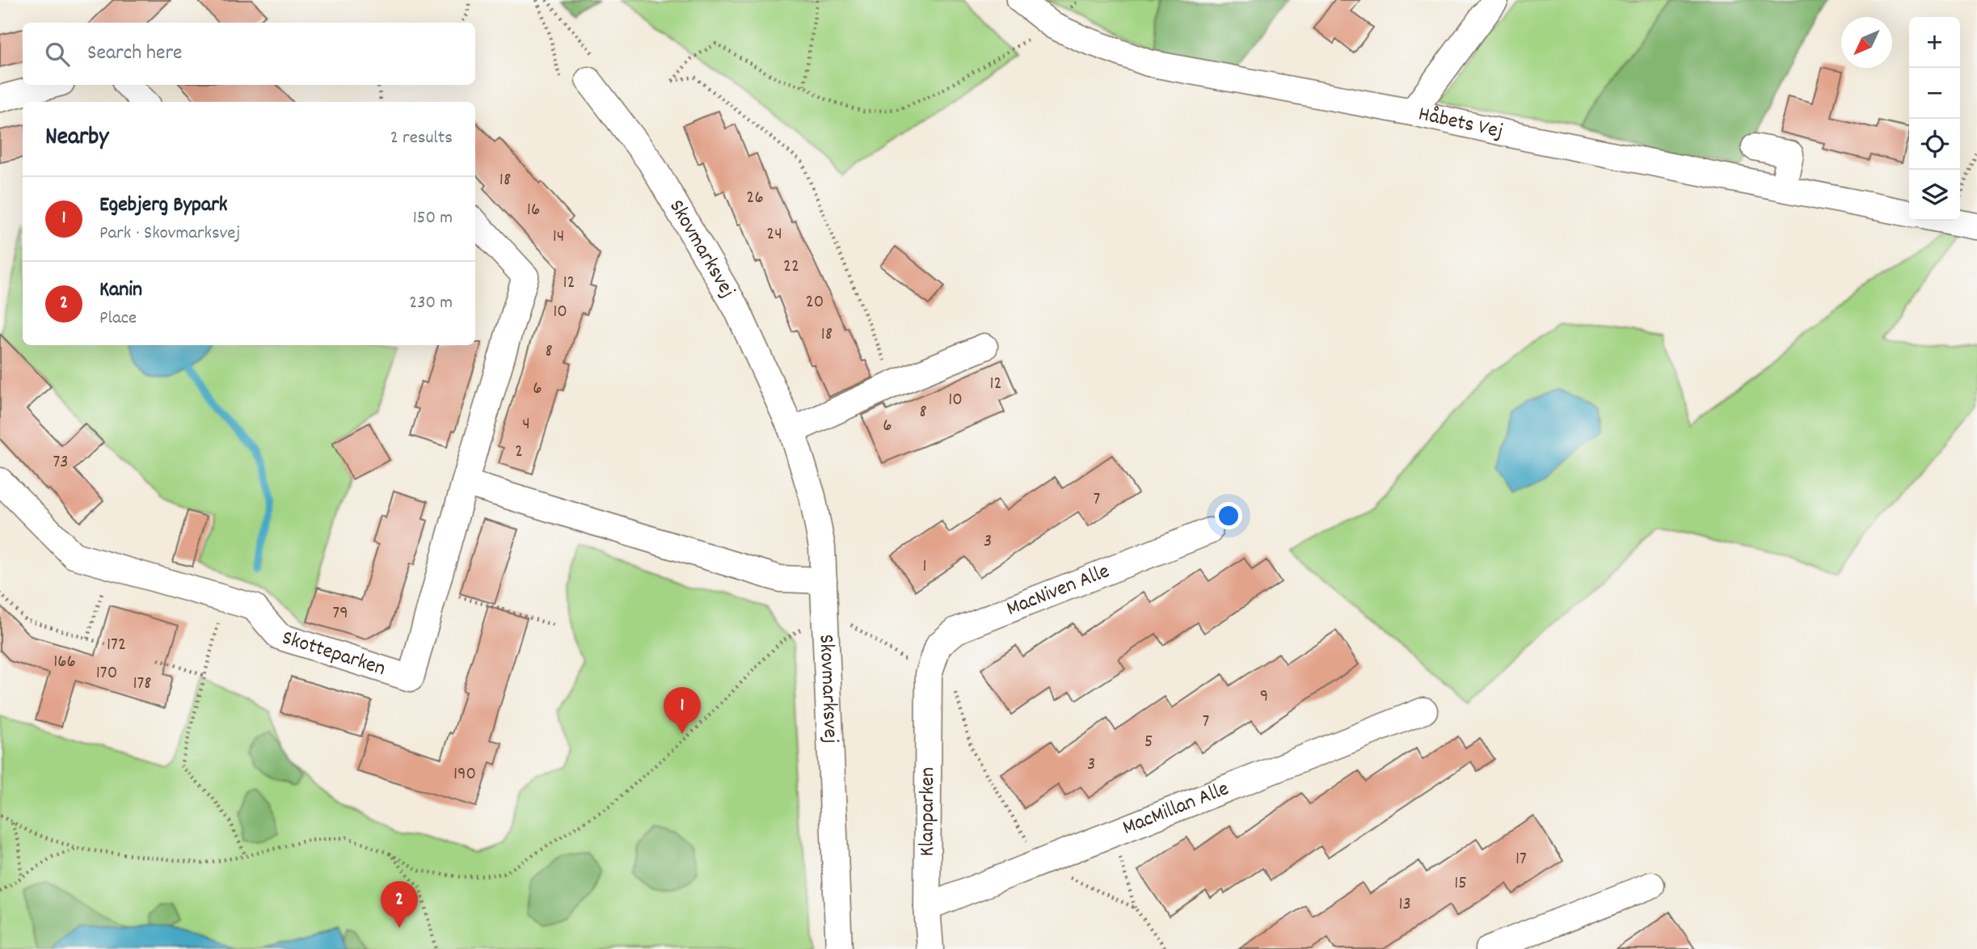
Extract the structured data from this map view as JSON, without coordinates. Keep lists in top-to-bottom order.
{
  "streets": {
    "street": [
      "Håbets Vej",
      "Skovmarksvej",
      "MacNiven Alle",
      "Skotteparken",
      "MacMillan Alle",
      "Klanparken"
    ]
  },
  "crossings": [
    ["MacNiven Alle", "Klanparken"],
    ["MacMillan Alle", "Klanparken"]
  ],
  "house_numbers": [
    "18",
    "26",
    "16",
    "24",
    "14",
    "22",
    "12",
    "20",
    "10",
    "18",
    "8",
    "12",
    "6",
    "10",
    "8",
    "4",
    "6",
    "2",
    "73",
    "7",
    "3",
    "1",
    "79",
    "172",
    "166",
    "170",
    "178",
    "9",
    "7",
    "5",
    "3",
    "190",
    "17",
    "15",
    "13"
  ],
  "north": "bottom left",
  "page": {
    "map_buttons": ["+", "−"],
    "search": "Search here",
    "heading": ["Nearby", "2 results"],
    "list": [
      {
        "mark": "1",
        "name": "Egebjerg Bypark",
        "note": "Park · Skovmarksvej",
        "value": "150 m"
      },
      {
        "mark": "2",
        "name": "Kanin",
        "note": "Place",
        "value": "230 m"
      }
    ],
    "pins": ["1", "2"]
  }
}
